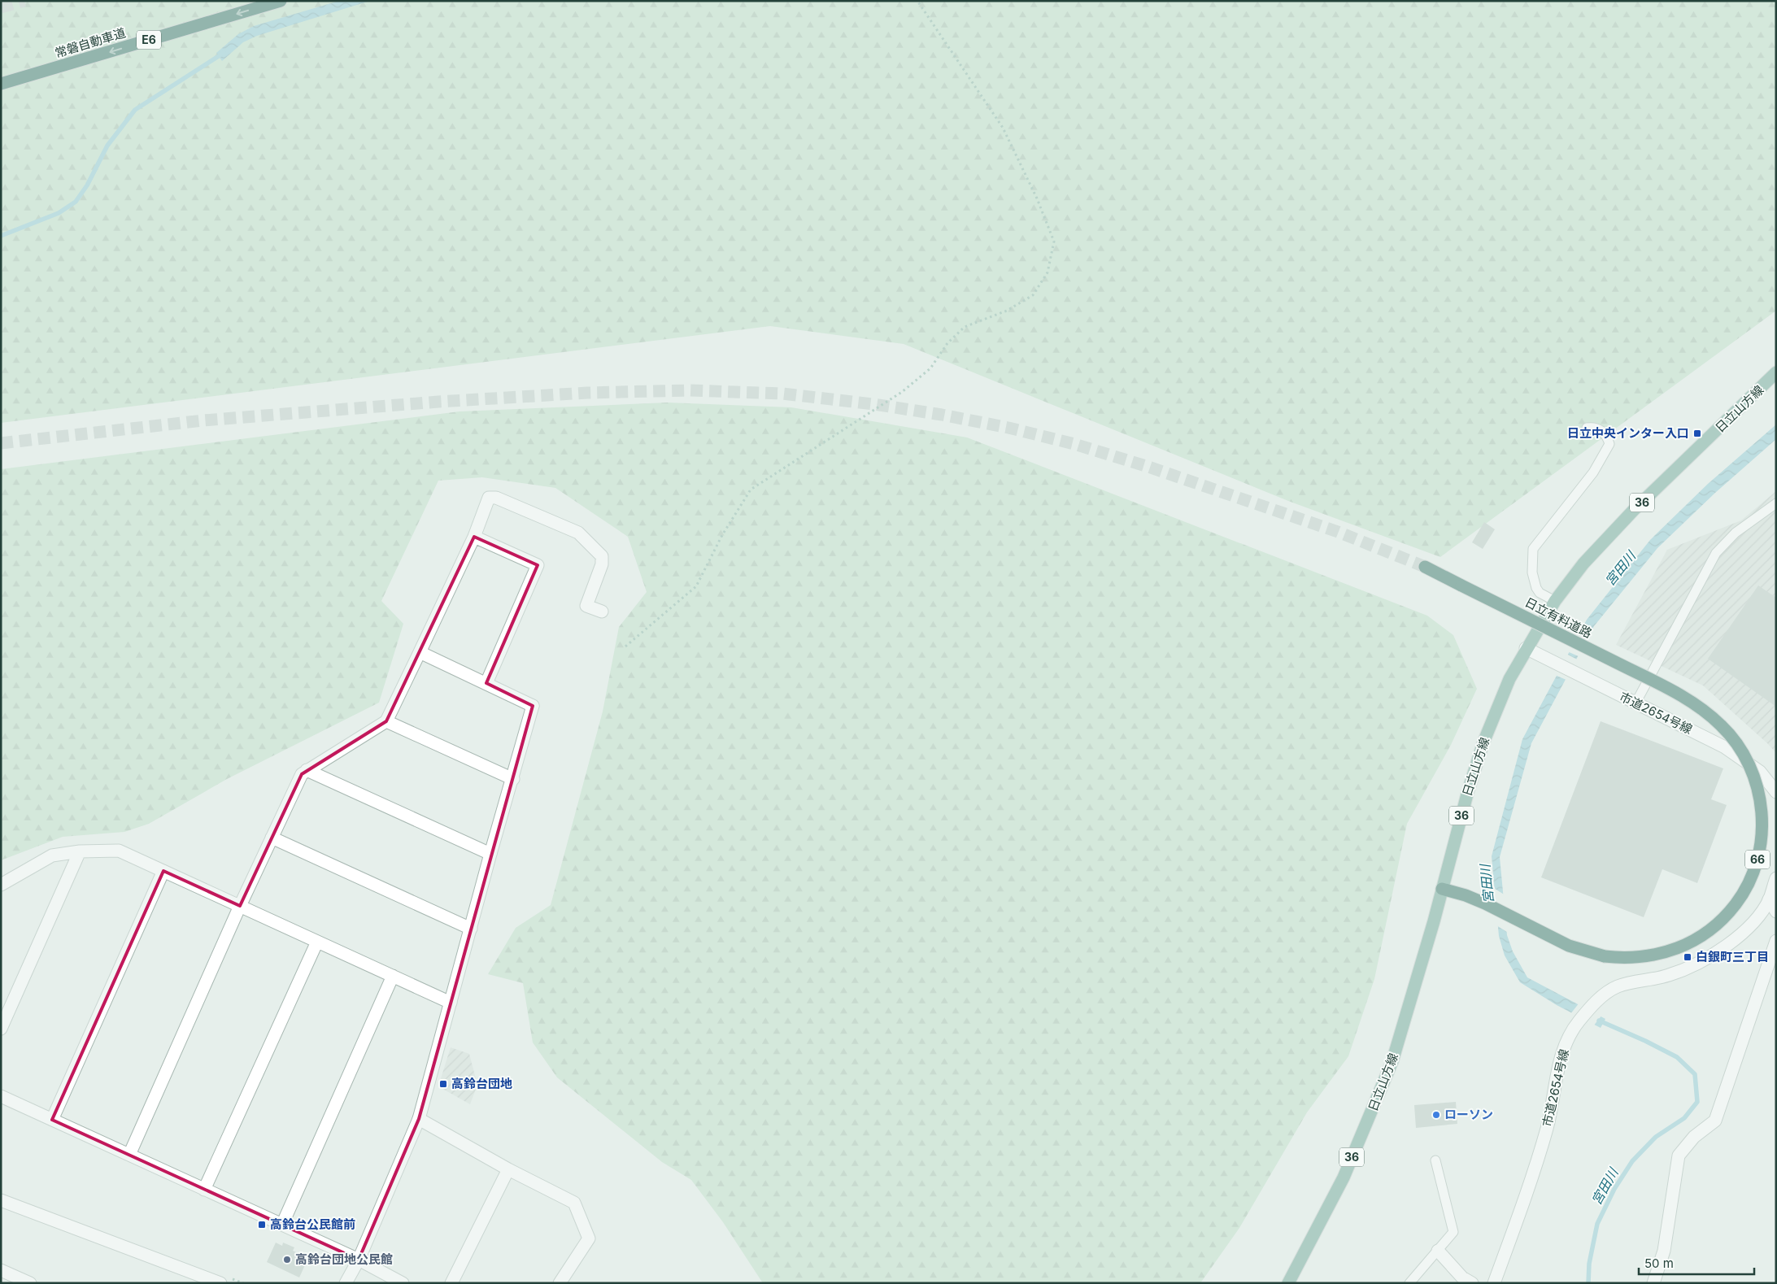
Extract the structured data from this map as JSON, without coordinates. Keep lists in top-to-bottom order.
{
  "streets": {
    "highway": [
      "E6",
      "常磐自動車道",
      "日立有料道路",
      "66"
    ],
    "main road": ["日立山方線", "36"],
    "street": ["市道2654号線"]
  },
  "crossings": [
    ["日立山方線", "日立有料道路"],
    ["日立山方線", "市道2654号線"]
  ],
  "one_way": ["常磐自動車道"],
  "water": ["宮田川"],
  "places": {
    "transit": [
      "日立中央インター入口",
      "白銀町三丁目",
      "高鈴台団地",
      "高鈴台公民館前"
    ],
    "other": ["ローソン", "高鈴台団地公民館"]
  },
  "scale_bar": "50 m"
}
